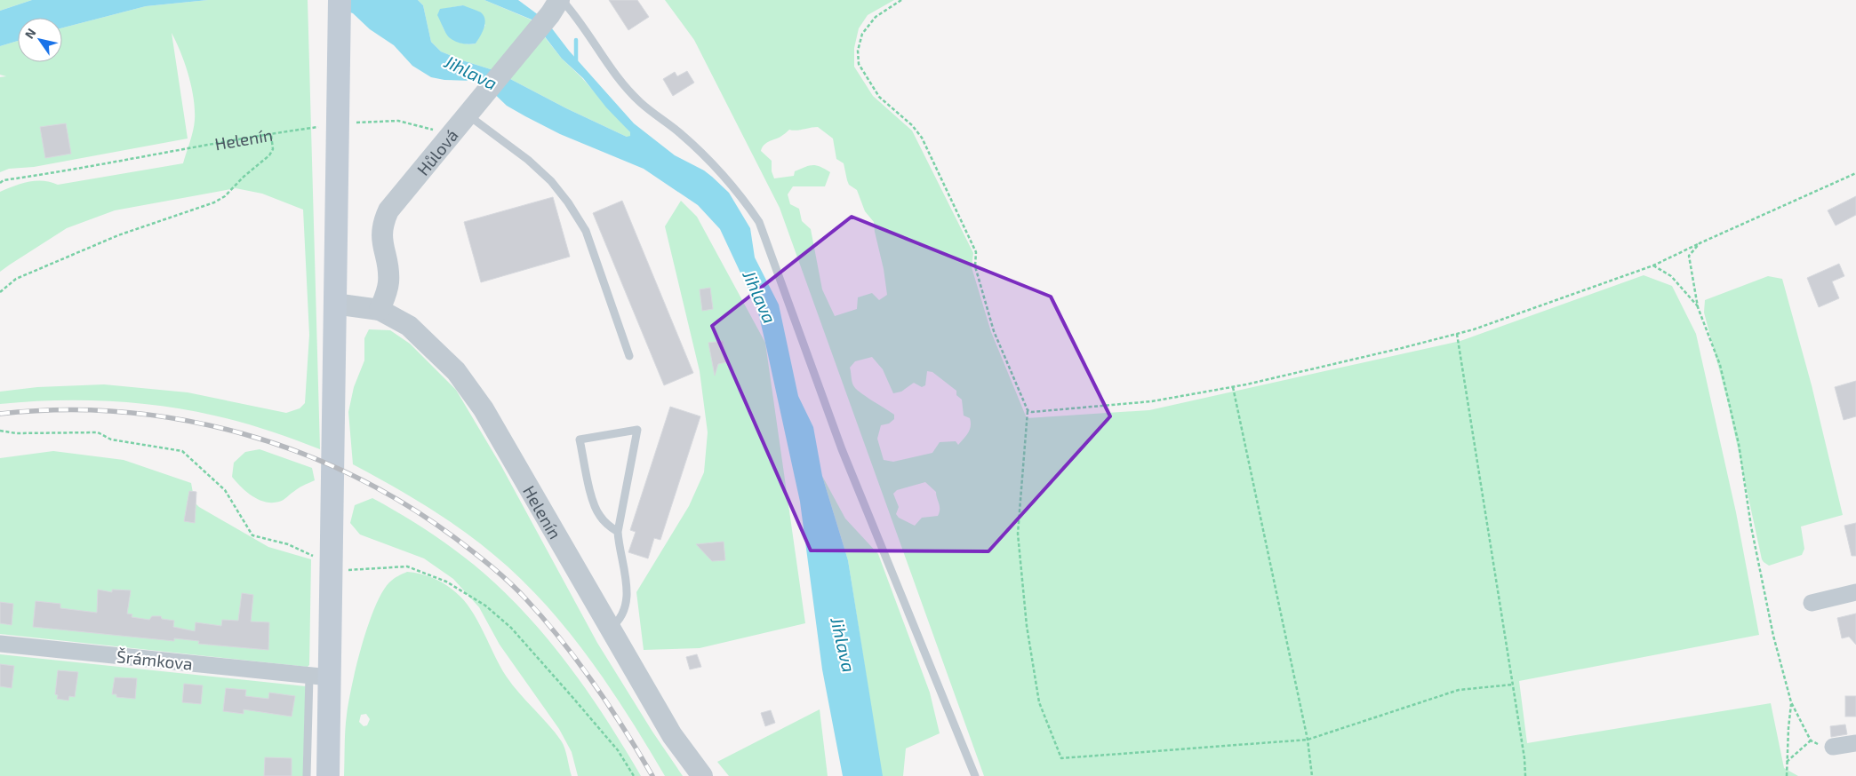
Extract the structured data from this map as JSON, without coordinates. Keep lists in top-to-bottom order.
{
  "streets": {
    "street": ["Helenín", "Hůlová", "Šrámkova"]
  },
  "crossings": [
    ["Helenín", "Hůlová"]
  ],
  "water": ["Jihlava"],
  "north": "top left"
}
